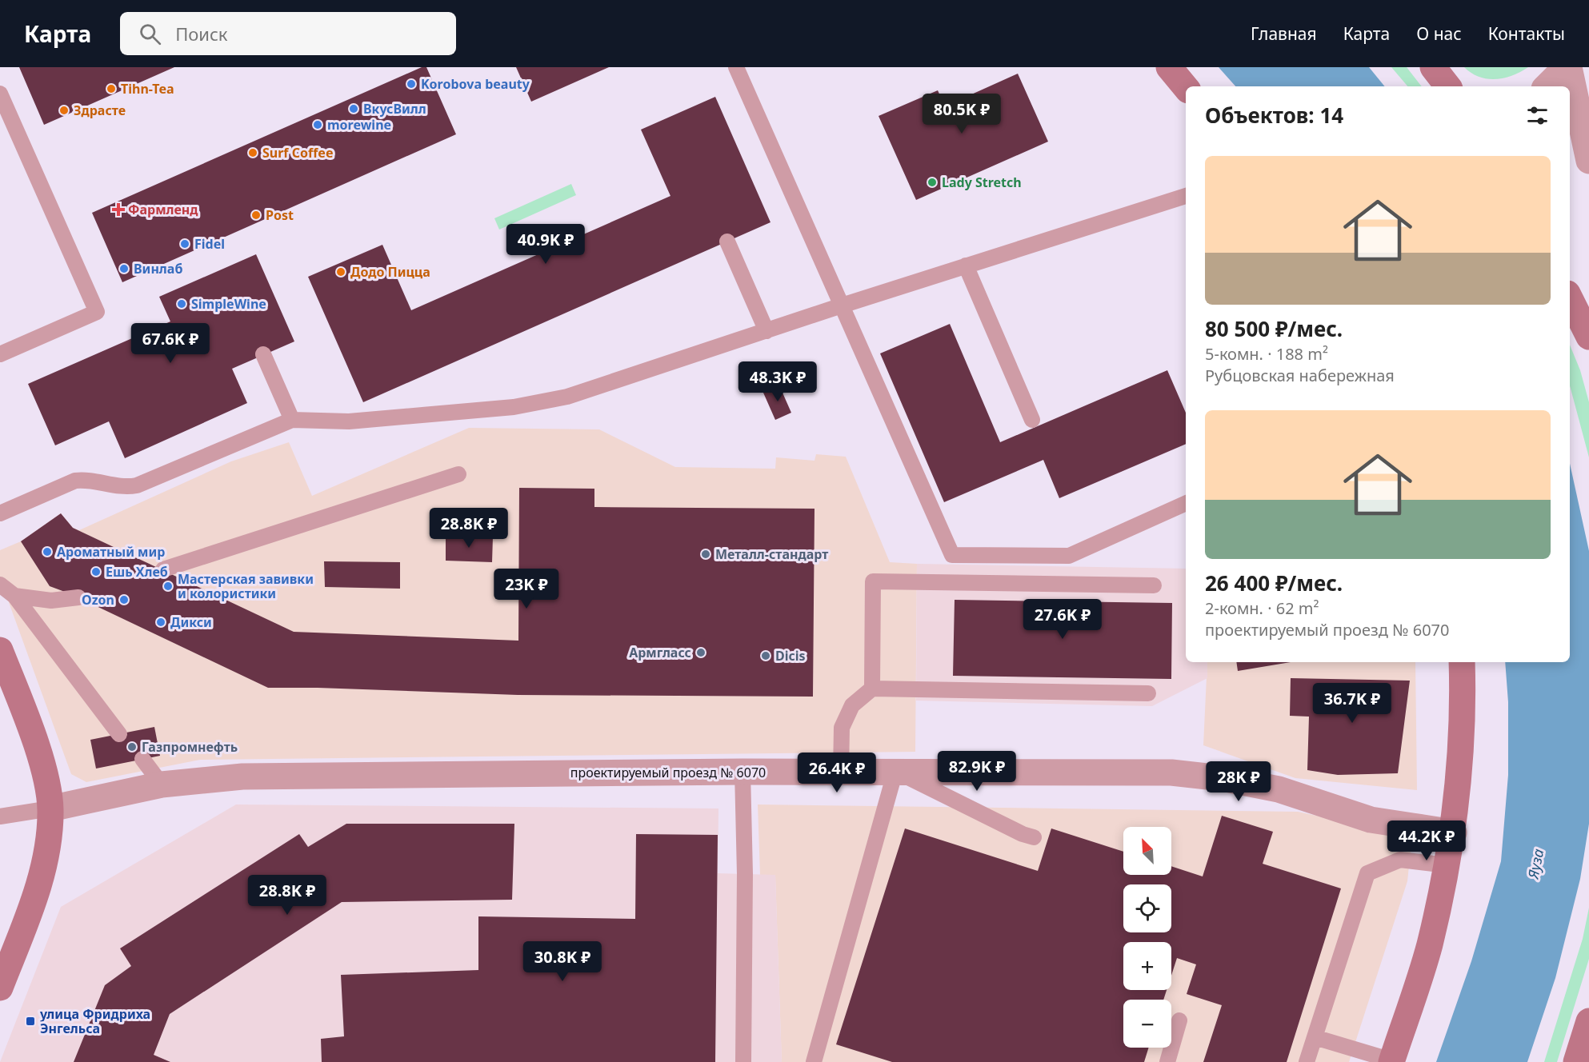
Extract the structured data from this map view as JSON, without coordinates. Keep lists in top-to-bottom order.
{
  "streets": {
    "street": ["проектируемый проезд № 6070"]
  },
  "water": ["Яуза"],
  "places": {
    "other": [
      "Korobova beauty",
      "Tihn-Tea",
      "ВкусВилл",
      "Здрасте",
      "morewine",
      "Surf Coffee",
      "Lady Stretch",
      "Post",
      "Fidel",
      "Винлаб",
      "Додо Пицца",
      "SimpleWine",
      "Ароматный мир",
      "Металл-стандарт",
      "Ешь Хлеб",
      "Мастерская завивки и колористики",
      "Ozon",
      "Дикси",
      "Армгласс",
      "Dicis",
      "Газпромнефть"
    ],
    "health": ["Фармленд"],
    "transit": ["улица Фридриха Энгельса"]
  },
  "north": "top left",
  "page": {
    "header": "Карта",
    "search": "Поиск",
    "nav": [
      "Главная",
      "Карта",
      "О нас",
      "Контакты"
    ],
    "heading": "Объектов: 14",
    "price": [
      "80.5K ₽",
      "40.9K ₽",
      "67.6K ₽",
      "48.3K ₽",
      "28.8K ₽",
      "23K ₽",
      "27.6K ₽",
      "36.7K ₽",
      "82.9K ₽",
      "26.4K ₽",
      "28K ₽",
      "44.2K ₽",
      "28.8K ₽",
      "30.8K ₽"
    ],
    "list": [
      {
        "name": "80 500 ₽/мес.",
        "note": "5-комн. · 188 m² · Рубцовская набережная"
      },
      {
        "name": "26 400 ₽/мес.",
        "note": "2-комн. · 62 m² · проектируемый проезд № 6070"
      }
    ],
    "map_buttons": ["+", "−"]
  }
}
